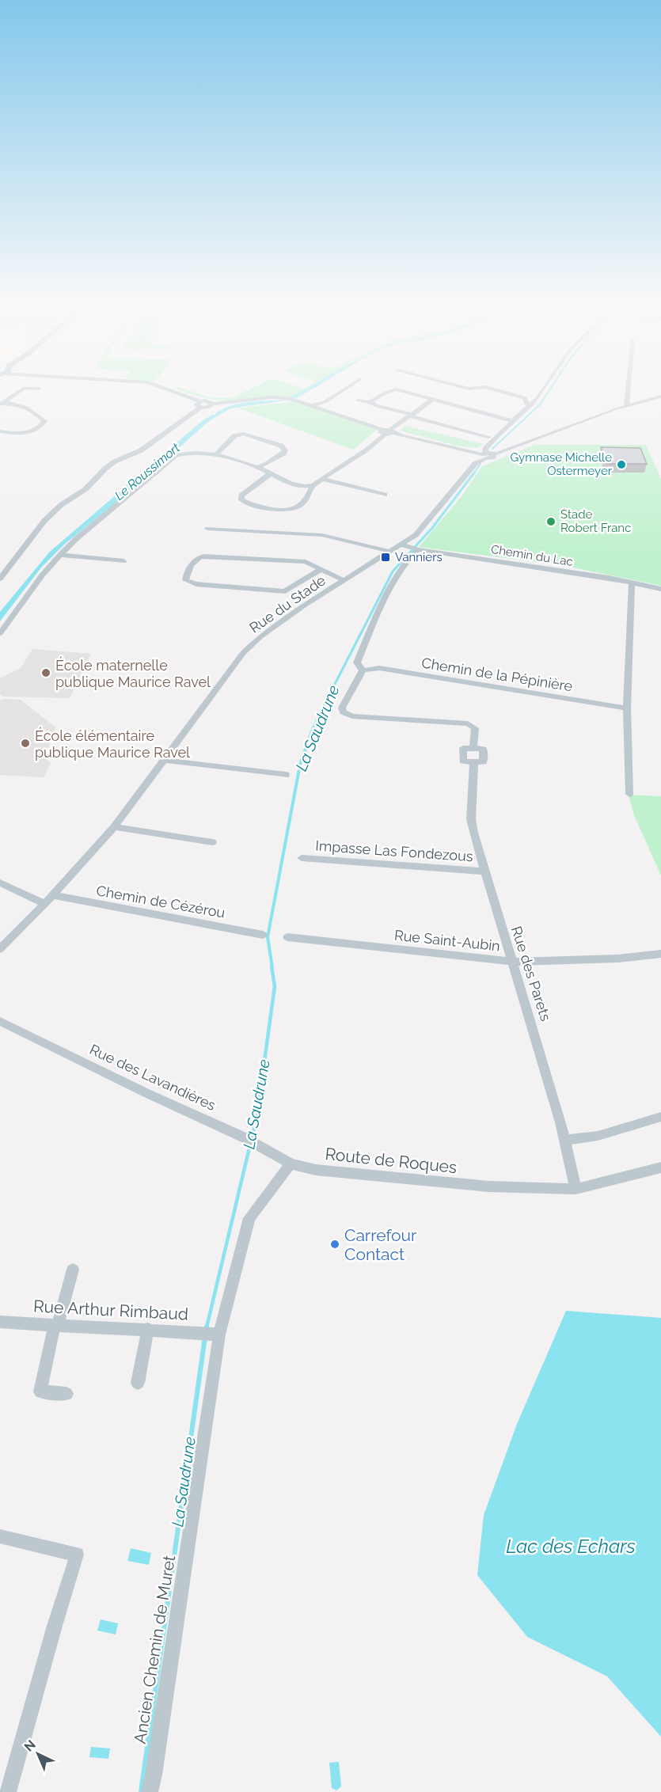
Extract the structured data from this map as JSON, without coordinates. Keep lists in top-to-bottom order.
{
  "streets": {
    "street": [
      "Chemin du Lac",
      "Rue du Stade",
      "Chemin de la Pépinière",
      "Impasse Las Fondezous",
      "Chemin de Cézérou",
      "Rue Saint-Aubin",
      "Rue des Parets",
      "Rue des Lavandières",
      "Route de Roques",
      "Rue Arthur Rimbaud",
      "Ancien Chemin de Muret"
    ]
  },
  "crossings": [
    ["Chemin du Lac", "Rue du Stade"],
    ["Rue du Stade", "Chemin de Cézérou"],
    ["Chemin de la Pépinière", "Rue des Parets"],
    ["Impasse Las Fondezous", "Rue des Parets"],
    ["Rue Saint-Aubin", "Rue des Parets"],
    ["Rue des Parets", "Route de Roques"],
    ["Rue des Lavandières", "Route de Roques"],
    ["Rue des Lavandières", "Ancien Chemin de Muret"],
    ["Route de Roques", "Ancien Chemin de Muret"],
    ["Rue Arthur Rimbaud", "Ancien Chemin de Muret"]
  ],
  "water": ["Le Roussimort", "La Saudrune", "Lac des Echars"],
  "places": {
    "other": [
      "Gymnase Michelle Ostermeyer",
      "Stade Robert Franc",
      "École maternelle publique Maurice Ravel",
      "École élémentaire publique Maurice Ravel",
      "Carrefour Contact"
    ],
    "transit": ["Vanniers"]
  },
  "north": "top left"
}
